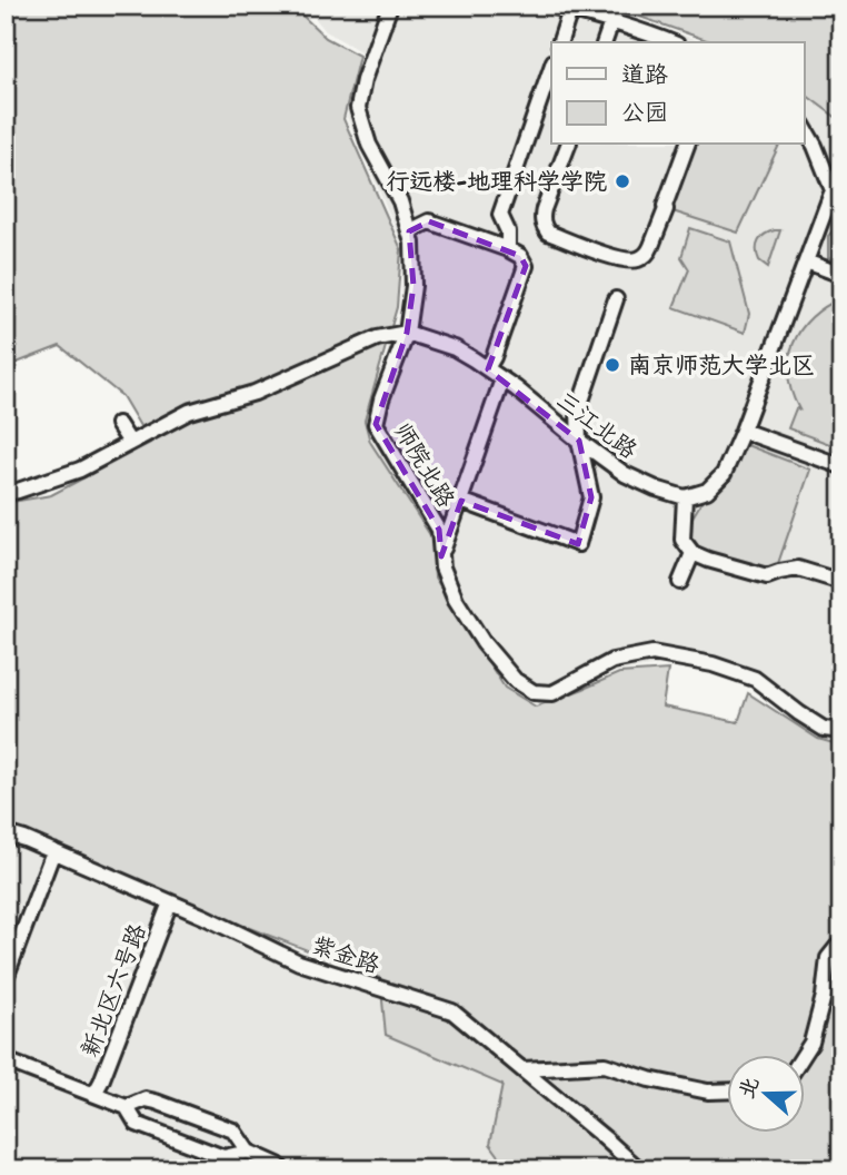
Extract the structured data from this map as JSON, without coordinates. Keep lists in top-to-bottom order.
{
  "streets": {
    "street": [
      "三江北路",
      "师院北路",
      "紫金路",
      "新北区六号路"
    ]
  },
  "crossings": [
    ["三江北路", "师院北路"],
    ["紫金路", "新北区六号路"]
  ],
  "places": ["行远楼-地理科学学院", "南京师范大学北区"],
  "legend": ["道路", "公园"],
  "north": "left"
}
